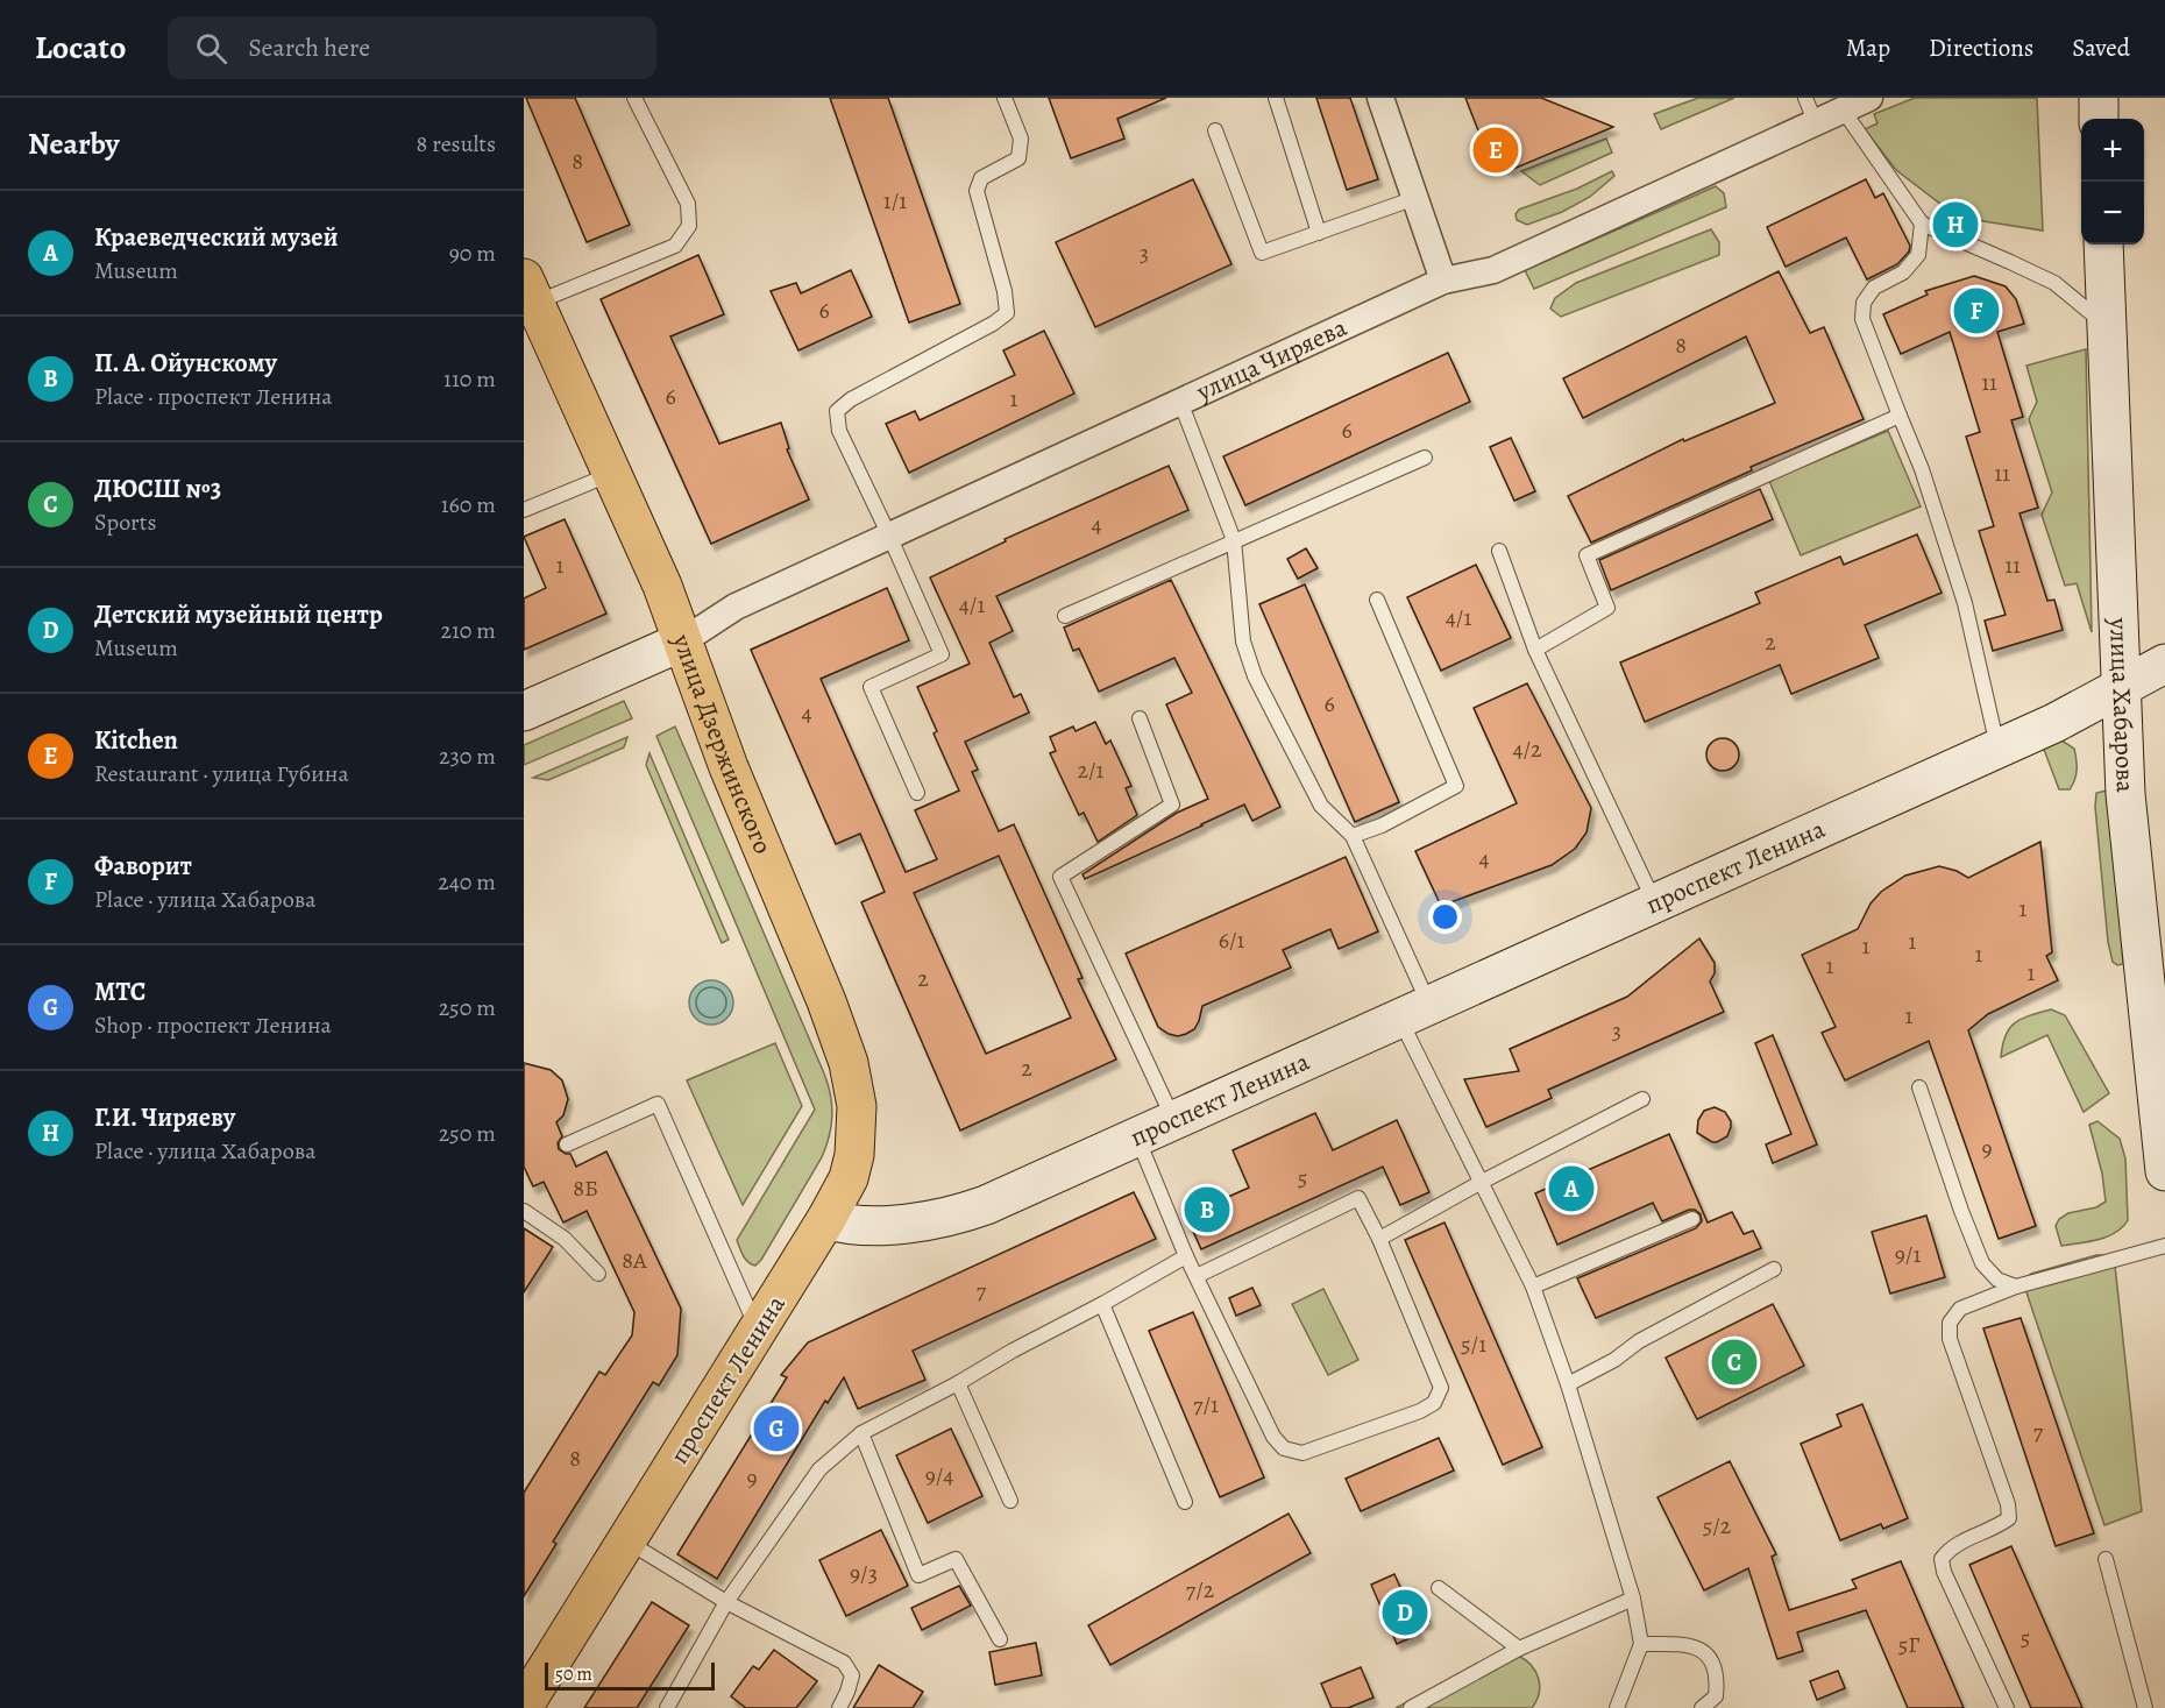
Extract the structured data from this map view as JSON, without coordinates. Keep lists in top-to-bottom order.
{
  "streets": {
    "main road": ["улица Хабарова", "улица Дзержинского", "проспект Ленина"],
    "street": ["улица Чиряева"]
  },
  "crossings": [
    ["улица Чиряева", "улица Дзержинского"],
    ["улица Хабарова", "проспект Ленина"],
    ["улица Дзержинского", "проспект Ленина"]
  ],
  "house_numbers": [
    "8",
    "1/1",
    "3",
    "6",
    "8",
    "11",
    "6",
    "1",
    "6",
    "11",
    "4",
    "1",
    "11",
    "4/1",
    "4/1",
    "2",
    "6",
    "4",
    "4/2",
    "2/1",
    "4",
    "1",
    "6/1",
    "1",
    "1",
    "1",
    "1",
    "1",
    "2",
    "1",
    "3",
    "2",
    "9",
    "5",
    "8Б",
    "9/1",
    "8А",
    "7",
    "5/1",
    "7/1",
    "7",
    "8",
    "9/4",
    "9",
    "5/2",
    "9/3",
    "7/2",
    "5",
    "5Г"
  ],
  "scale_bar": "50 m",
  "page": {
    "header": "Locato",
    "search": "Search here",
    "nav": ["Map", "Directions", "Saved"],
    "heading": ["Nearby", "8 results"],
    "map_buttons": ["+", "−"],
    "pins": [
      "E",
      "H",
      "F",
      "A",
      "B",
      "C",
      "G",
      "D"
    ],
    "list": [
      {
        "mark": "A",
        "name": "Краеведческий музей",
        "note": "Museum",
        "value": "90 m"
      },
      {
        "mark": "B",
        "name": "П. А. Ойунскому",
        "note": "Place · проспект Ленина",
        "value": "110 m"
      },
      {
        "mark": "C",
        "name": "ДЮСШ №3",
        "note": "Sports",
        "value": "160 m"
      },
      {
        "mark": "D",
        "name": "Детский музейный центр",
        "note": "Museum",
        "value": "210 m"
      },
      {
        "mark": "E",
        "name": "Kitchen",
        "note": "Restaurant · улица Губина",
        "value": "230 m"
      },
      {
        "mark": "F",
        "name": "Фаворит",
        "note": "Place · улица Хабарова",
        "value": "240 m"
      },
      {
        "mark": "G",
        "name": "МТС",
        "note": "Shop · проспект Ленина",
        "value": "250 m"
      },
      {
        "mark": "H",
        "name": "Г.И. Чиряеву",
        "note": "Place · улица Хабарова",
        "value": "250 m"
      }
    ],
    "scale": "50 m"
  }
}
